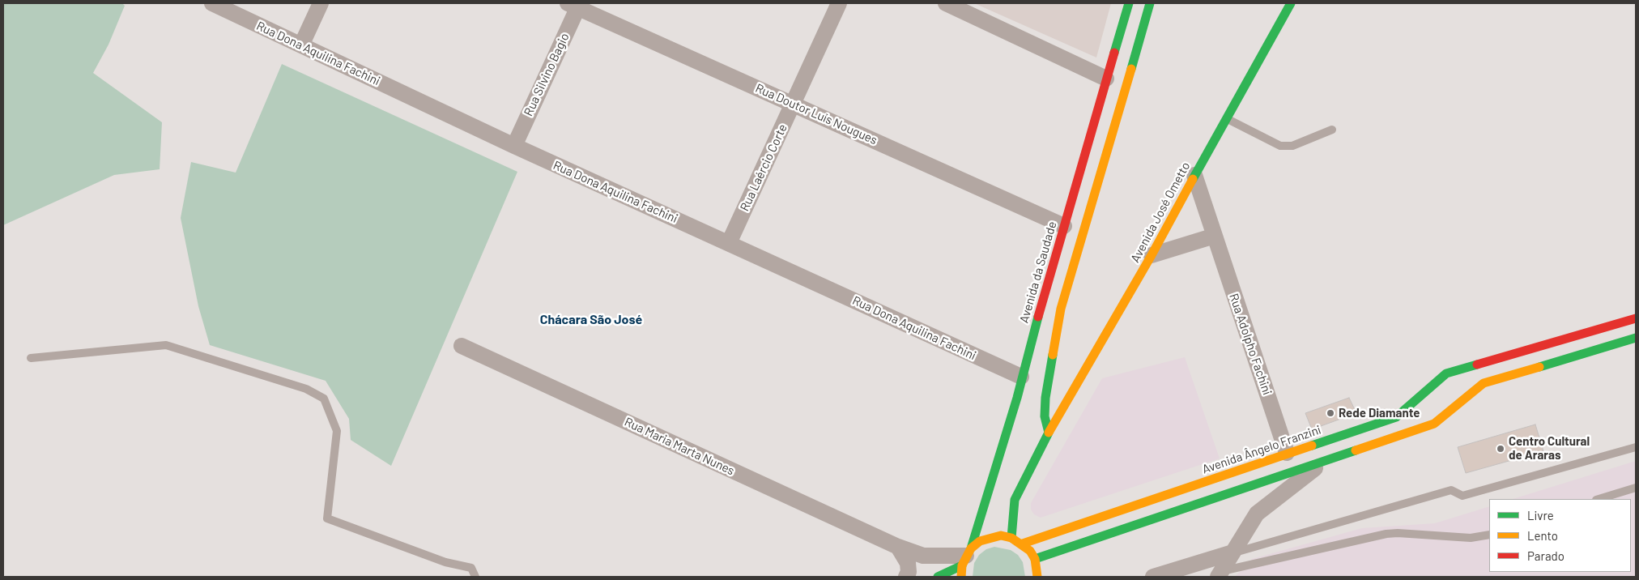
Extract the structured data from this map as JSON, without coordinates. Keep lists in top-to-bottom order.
{
  "streets": {
    "street": [
      "Rua Dona Aquilina Fachini",
      "Rua Silvino Bagio",
      "Rua Doutor Luís Nougues",
      "Rua Laércio Corte",
      "Avenida José Ometto",
      "Avenida da Saudade",
      "Rua Adolpho Fachini",
      "Rua Maria Marta Nunes",
      "Avenida Ângelo Franzini"
    ]
  },
  "crossings": [
    ["Rua Dona Aquilina Fachini", "Rua Silvino Bagio"],
    ["Rua Dona Aquilina Fachini", "Rua Laércio Corte"],
    ["Rua Dona Aquilina Fachini", "Avenida da Saudade"],
    ["Rua Silvino Bagio", "Rua Doutor Luís Nougues"],
    ["Rua Doutor Luís Nougues", "Rua Laércio Corte"],
    ["Rua Doutor Luís Nougues", "Avenida da Saudade"],
    ["Avenida José Ometto", "Rua Adolpho Fachini"],
    ["Avenida da Saudade", "Rua Maria Marta Nunes"],
    ["Rua Adolpho Fachini", "Avenida Ângelo Franzini"]
  ],
  "districts": ["Chácara São José"],
  "places": ["Rede Diamante", "Centro Cultural de Araras"],
  "legend": ["Livre", "Lento", "Parado"]
}
